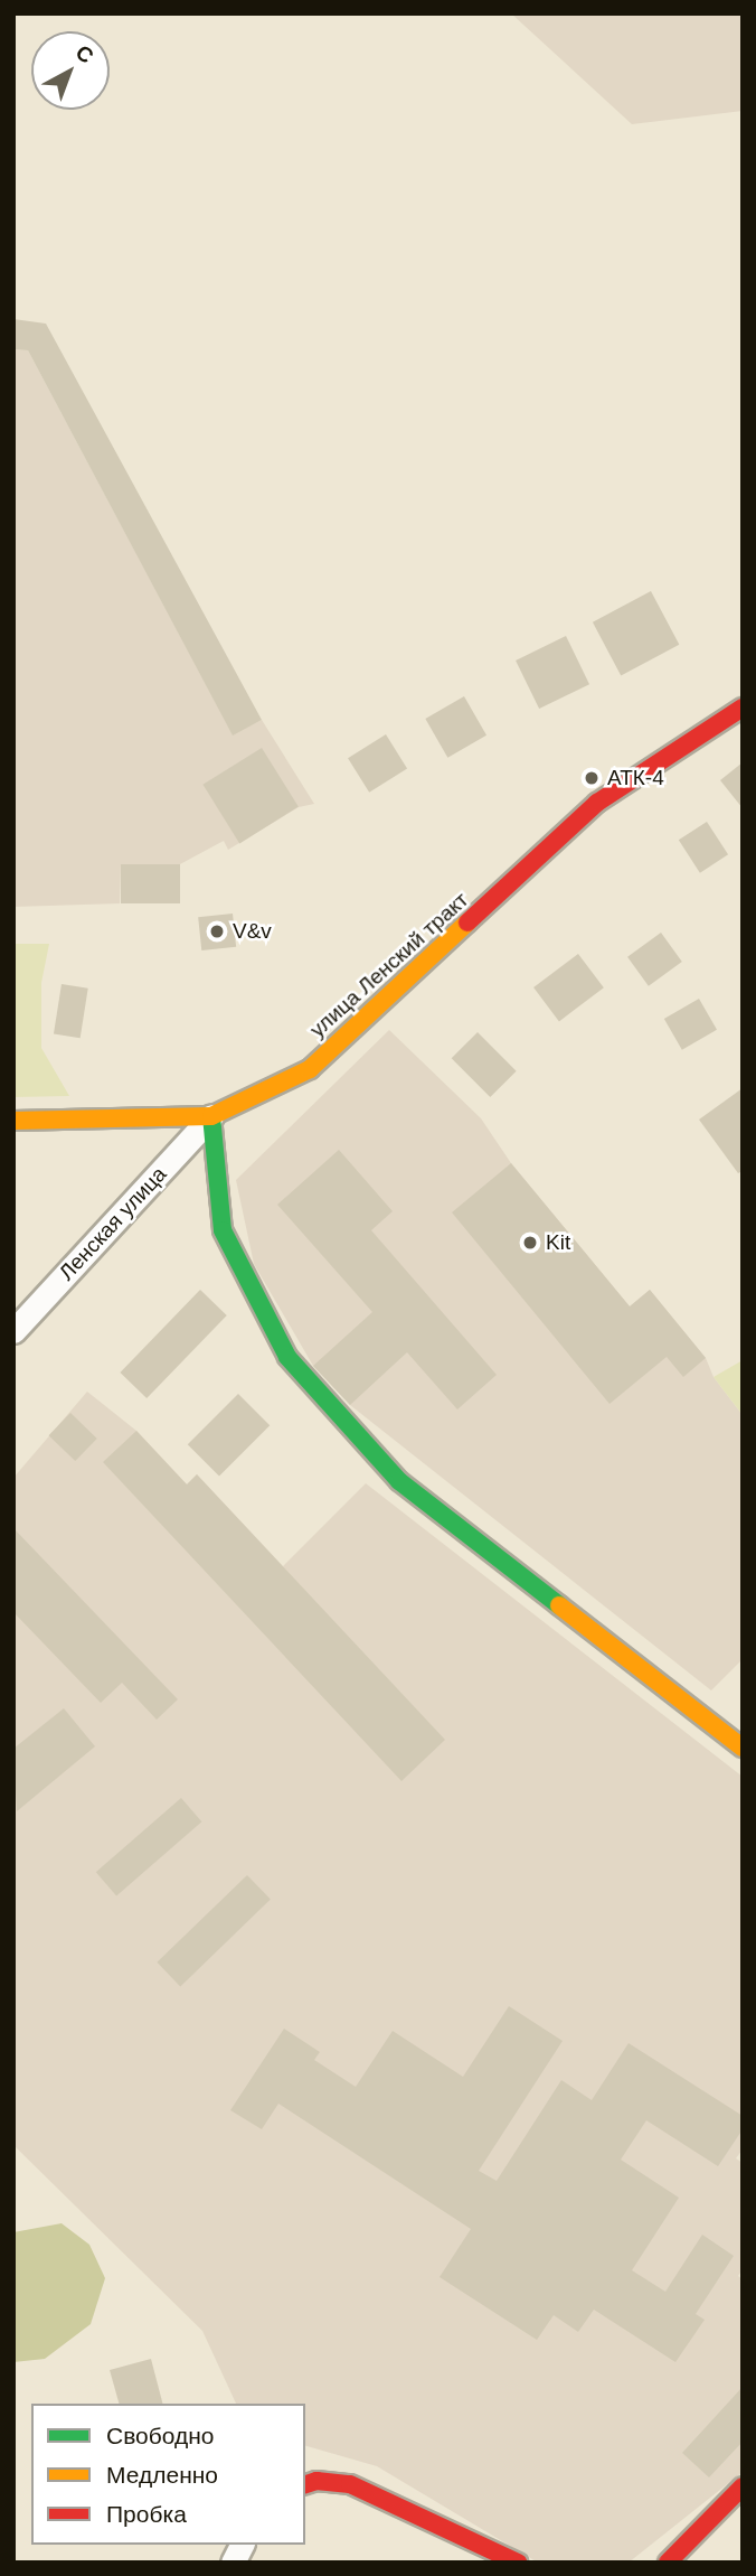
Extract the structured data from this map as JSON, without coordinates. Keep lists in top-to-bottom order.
{
  "streets": {
    "street": ["улица Ленский тракт", "Ленская улица"]
  },
  "crossings": [
    ["улица Ленский тракт", "Ленская улица"]
  ],
  "places": ["АТК-4", "V&v", "Kit"],
  "legend": ["Свободно", "Медленно", "Пробка"],
  "north": "top right"
}
